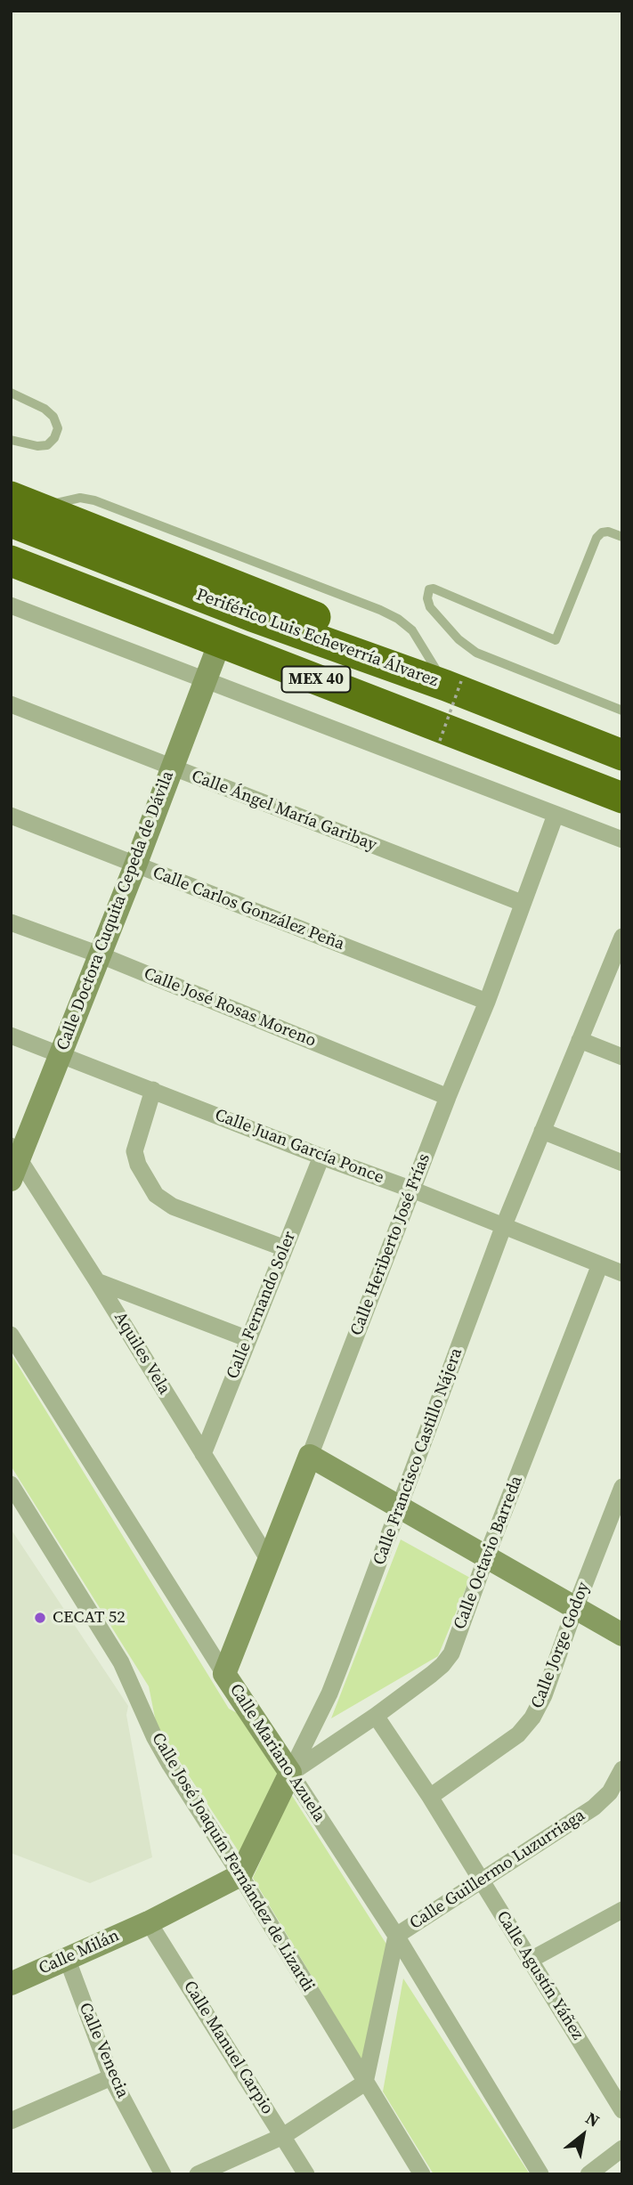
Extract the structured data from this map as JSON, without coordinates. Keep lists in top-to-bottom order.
{
  "streets": {
    "highway": ["Periférico Luis Echeverría Álvarez", "MEX 40"],
    "street": [
      "Calle Ángel María Garibay",
      "Calle Carlos González Peña",
      "Calle Doctora Cuquita Cepeda de Dávila",
      "Calle José Rosas Moreno",
      "Calle Juan García Ponce",
      "Calle Heriberto José Frías",
      "Calle Fernando Soler",
      "Aquiles Vela",
      "Calle Francisco Castillo Nájera",
      "Calle Octavio Barreda",
      "Calle Jorge Godoy",
      "Calle Mariano Azuela",
      "Calle José Joaquín Fernández de Lizardi",
      "Calle Guillermo Luzurriaga",
      "Calle Milán",
      "Calle Agustín Yáñez",
      "Calle Manuel Carpio",
      "Calle Venecia"
    ]
  },
  "crossings": [
    ["Periférico Luis Echeverría Álvarez", "Calle Doctora Cuquita Cepeda de Dávila"],
    ["Calle Ángel María Garibay", "Calle Doctora Cuquita Cepeda de Dávila"],
    ["Calle Ángel María Garibay", "Calle Heriberto José Frías"],
    ["Calle Carlos González Peña", "Calle Doctora Cuquita Cepeda de Dávila"],
    ["Calle Carlos González Peña", "Calle Heriberto José Frías"],
    ["Calle Doctora Cuquita Cepeda de Dávila", "Calle José Rosas Moreno"],
    ["Calle Doctora Cuquita Cepeda de Dávila", "Calle Juan García Ponce"],
    ["Calle Doctora Cuquita Cepeda de Dávila", "Aquiles Vela"],
    ["Calle José Rosas Moreno", "Calle Heriberto José Frías"],
    ["Calle Juan García Ponce", "Calle Heriberto José Frías"],
    ["Calle Juan García Ponce", "Calle Fernando Soler"],
    ["Calle Juan García Ponce", "Calle Francisco Castillo Nájera"],
    ["Calle Juan García Ponce", "Calle Octavio Barreda"],
    ["Calle Heriberto José Frías", "Aquiles Vela"],
    ["Calle Heriberto José Frías", "Calle Mariano Azuela"],
    ["Calle Fernando Soler", "Aquiles Vela"],
    ["Calle Francisco Castillo Nájera", "Calle Octavio Barreda"],
    ["Calle Francisco Castillo Nájera", "Calle Mariano Azuela"],
    ["Calle Francisco Castillo Nájera", "Calle José Joaquín Fernández de Lizardi"],
    ["Calle Octavio Barreda", "Calle Mariano Azuela"],
    ["Calle Octavio Barreda", "Calle Agustín Yáñez"],
    ["Calle Jorge Godoy", "Calle Agustín Yáñez"],
    ["Calle Mariano Azuela", "Calle Guillermo Luzurriaga"],
    ["Calle José Joaquín Fernández de Lizardi", "Calle Guillermo Luzurriaga"],
    ["Calle Guillermo Luzurriaga", "Calle Agustín Yáñez"],
    ["Calle Milán", "Calle Manuel Carpio"],
    ["Calle Milán", "Calle Venecia"]
  ],
  "places": ["CECAT 52"],
  "north": "top right"
}
